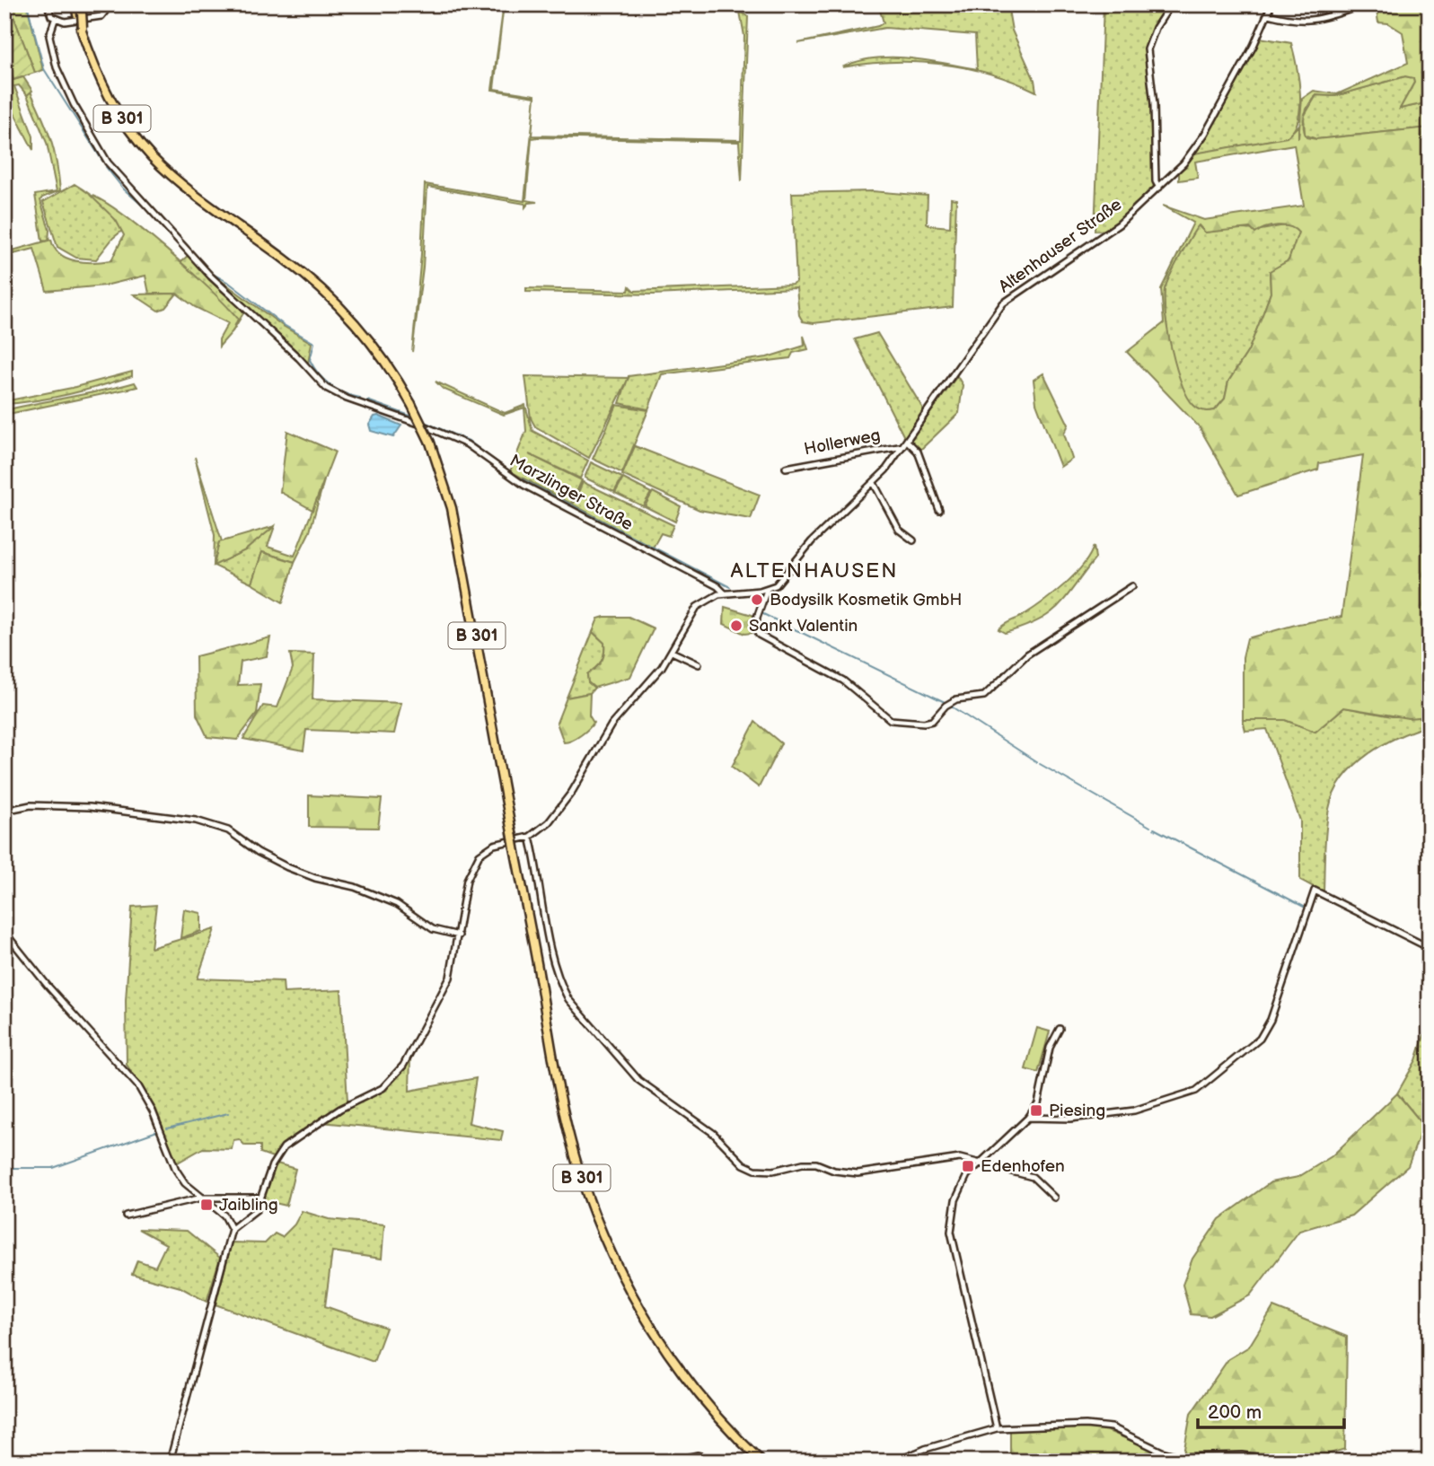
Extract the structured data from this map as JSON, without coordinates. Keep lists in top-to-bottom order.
{
  "streets": {
    "main road": ["B 301"],
    "street": ["Altenhauser Straße", "Hollerweg", "Marzlinger Straße"]
  },
  "crossings": [
    ["Altenhauser Straße", "Hollerweg"]
  ],
  "districts": ["ALTENHAUSEN"],
  "places": {
    "other": ["Bodysilk Kosmetik GmbH", "Sankt Valentin"],
    "transit": ["Piesing", "Edenhofen", "Jaibling"]
  },
  "scale_bar": "200 m"
}
